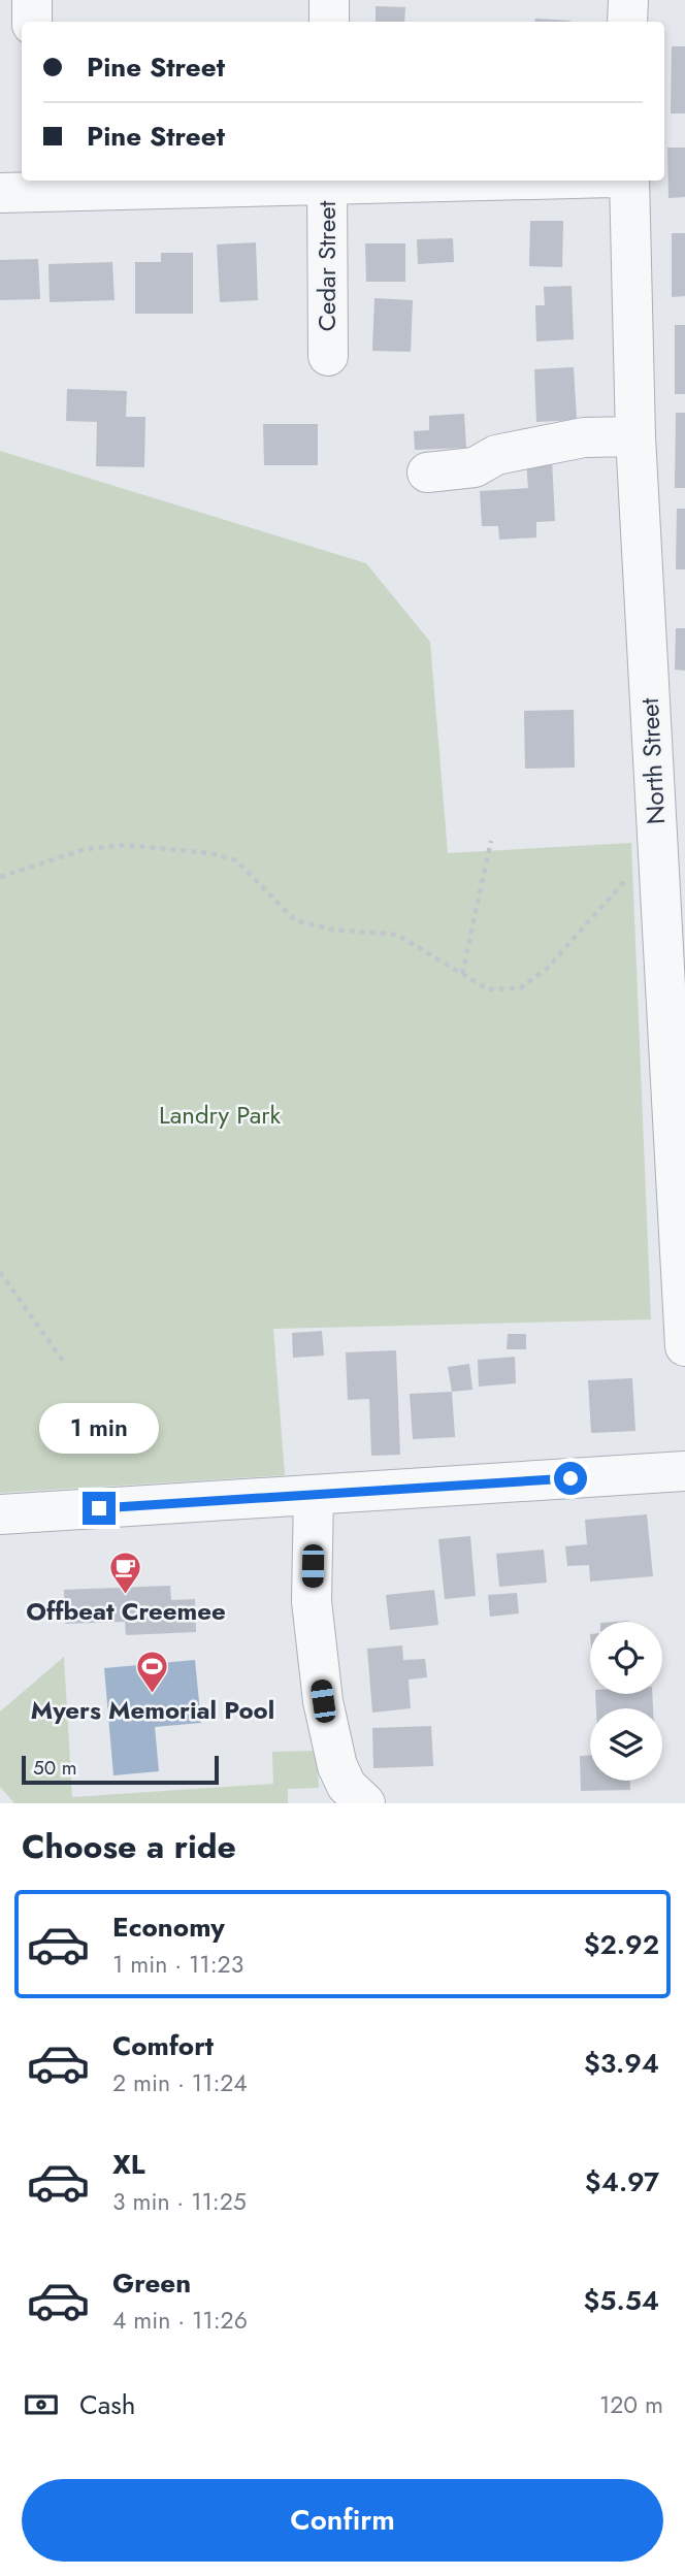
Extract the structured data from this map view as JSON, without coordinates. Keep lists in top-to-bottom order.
{
  "streets": {
    "street": ["Cedar Street", "North Street"]
  },
  "parks": ["Landry Park"],
  "places": {
    "cafe": ["Offbeat Creemee"],
    "sports": ["Myers Memorial Pool"]
  },
  "scale_bar": "50 m",
  "page": {
    "banner": ["Pine Street", "Pine Street"],
    "bubble": "1 min",
    "scale": "50 m",
    "heading": "Choose a ride",
    "list": [
      {
        "name": "Economy",
        "note": "1 min · 11:23",
        "value": "$2.92"
      },
      {
        "name": "Comfort",
        "note": "2 min · 11:24",
        "value": "$3.94"
      },
      {
        "name": "XL",
        "note": "3 min · 11:25",
        "value": "$4.97"
      },
      {
        "name": "Green",
        "note": "4 min · 11:26",
        "value": "$5.54"
      }
    ],
    "pay": ["Cash", "120 m"],
    "buttons": "Confirm"
  }
}
